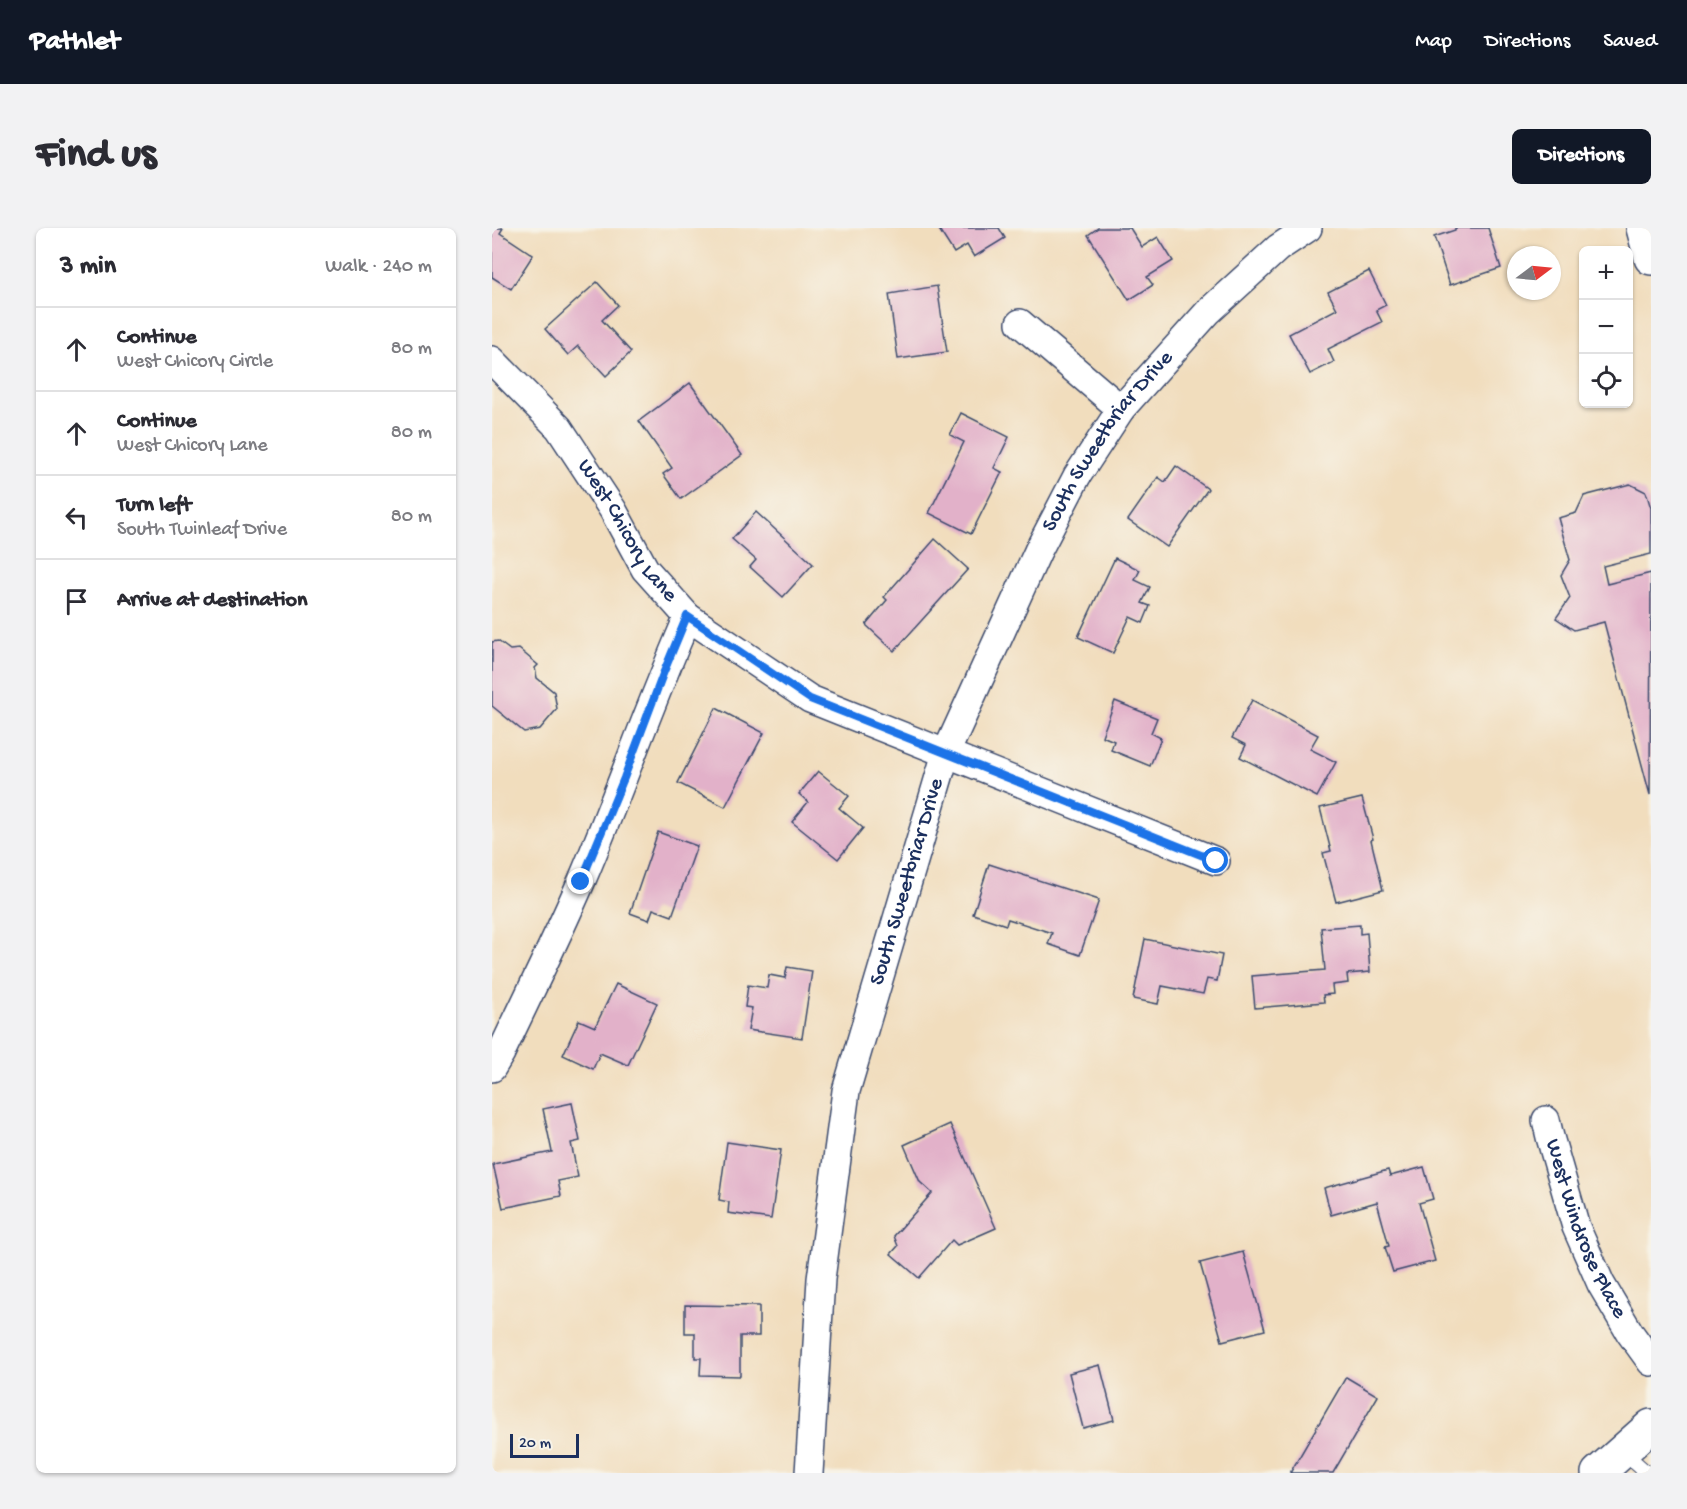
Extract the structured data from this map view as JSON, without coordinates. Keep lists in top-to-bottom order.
{
  "streets": {
    "street": ["South Sweetbriar Drive", "West Chicory Lane", "West Windrose Place"]
  },
  "crossings": [
    ["South Sweetbriar Drive", "West Chicory Lane"]
  ],
  "scale_bar": "20 m",
  "north": "right",
  "page": {
    "header": "Pathlet",
    "nav": ["Map", "Directions", "Saved"],
    "buttons": "Directions",
    "title": "Find us",
    "heading": ["3 min", "Walk · 240 m"],
    "map_buttons": ["+", "−"],
    "list": [
      ["Continue", "West Chicory Circle", "80 m"],
      ["Continue", "West Chicory Lane", "80 m"],
      ["Turn left", "South Twinleaf Drive", "80 m"],
      "Arrive at destination"
    ],
    "scale": "20 m"
  }
}
